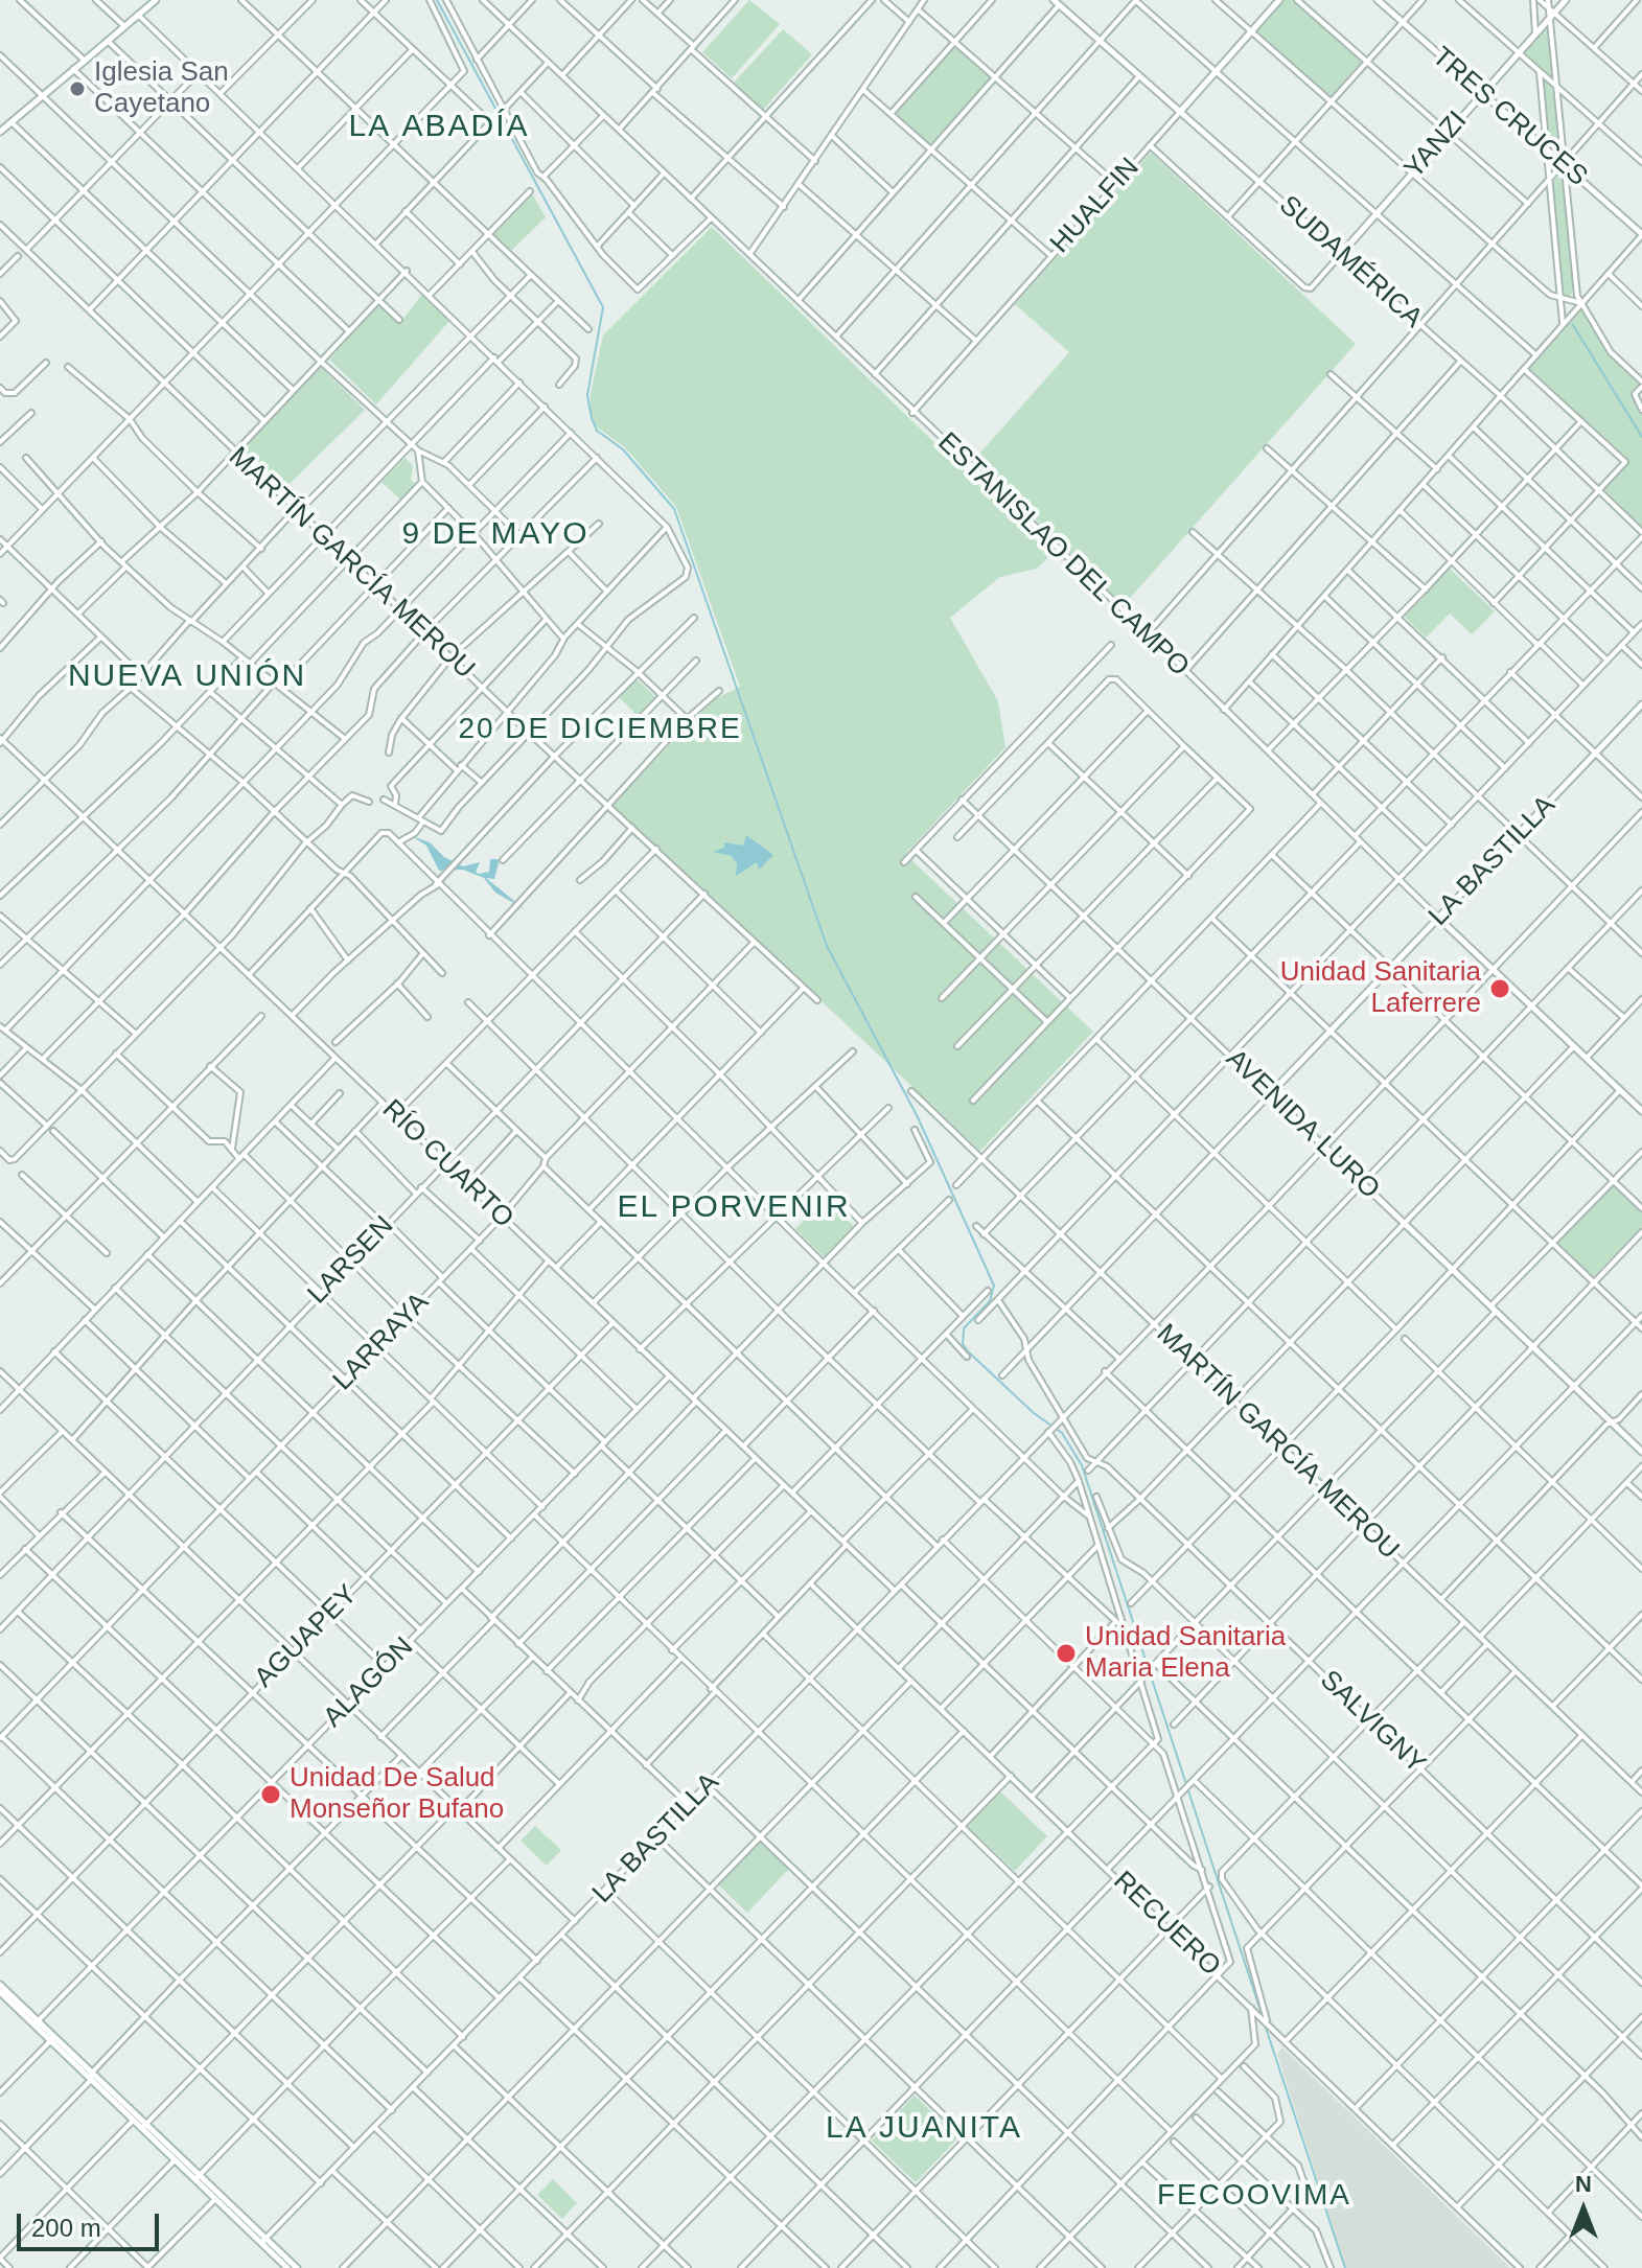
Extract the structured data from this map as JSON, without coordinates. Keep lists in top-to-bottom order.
{
  "streets": {
    "street": [
      "TRES CRUCES",
      "YANZI",
      "HUALFIN",
      "SUDAMÉRICA",
      "ESTANISLAO DEL CAMPO",
      "MARTÍN GARCÍA MEROU",
      "LA BASTILLA",
      "AVENIDA LURO",
      "RÍO CUARTO",
      "LARSEN",
      "LARRAYA",
      "AGUAPEY",
      "ALAGÓN",
      "SALVIGNY",
      "RECUERO"
    ]
  },
  "crossings": [
    ["TRES CRUCES", "YANZI"],
    ["YANZI", "SUDAMÉRICA"],
    ["HUALFIN", "SUDAMÉRICA"],
    ["HUALFIN", "ESTANISLAO DEL CAMPO"],
    ["ESTANISLAO DEL CAMPO", "LA BASTILLA"],
    ["MARTÍN GARCÍA MEROU", "LA BASTILLA"],
    ["MARTÍN GARCÍA MEROU", "LARSEN"],
    ["MARTÍN GARCÍA MEROU", "LARRAYA"],
    ["LA BASTILLA", "AVENIDA LURO"],
    ["LA BASTILLA", "RÍO CUARTO"],
    ["LA BASTILLA", "SALVIGNY"],
    ["LA BASTILLA", "RECUERO"],
    ["RÍO CUARTO", "LARSEN"],
    ["RÍO CUARTO", "LARRAYA"],
    ["RÍO CUARTO", "AGUAPEY"],
    ["RÍO CUARTO", "ALAGÓN"]
  ],
  "districts": [
    "LA ABADÍA",
    "9 DE MAYO",
    "NUEVA UNIÓN",
    "20 DE DICIEMBRE",
    "EL PORVENIR",
    "LA JUANITA",
    "FECOOVIMA"
  ],
  "places": [
    "Iglesia San Cayetano",
    "Unidad Sanitaria Laferrere",
    "Unidad Sanitaria Maria Elena",
    "Unidad De Salud Monseñor Bufano"
  ],
  "scale_bar": "200 m",
  "north": "top"
}
